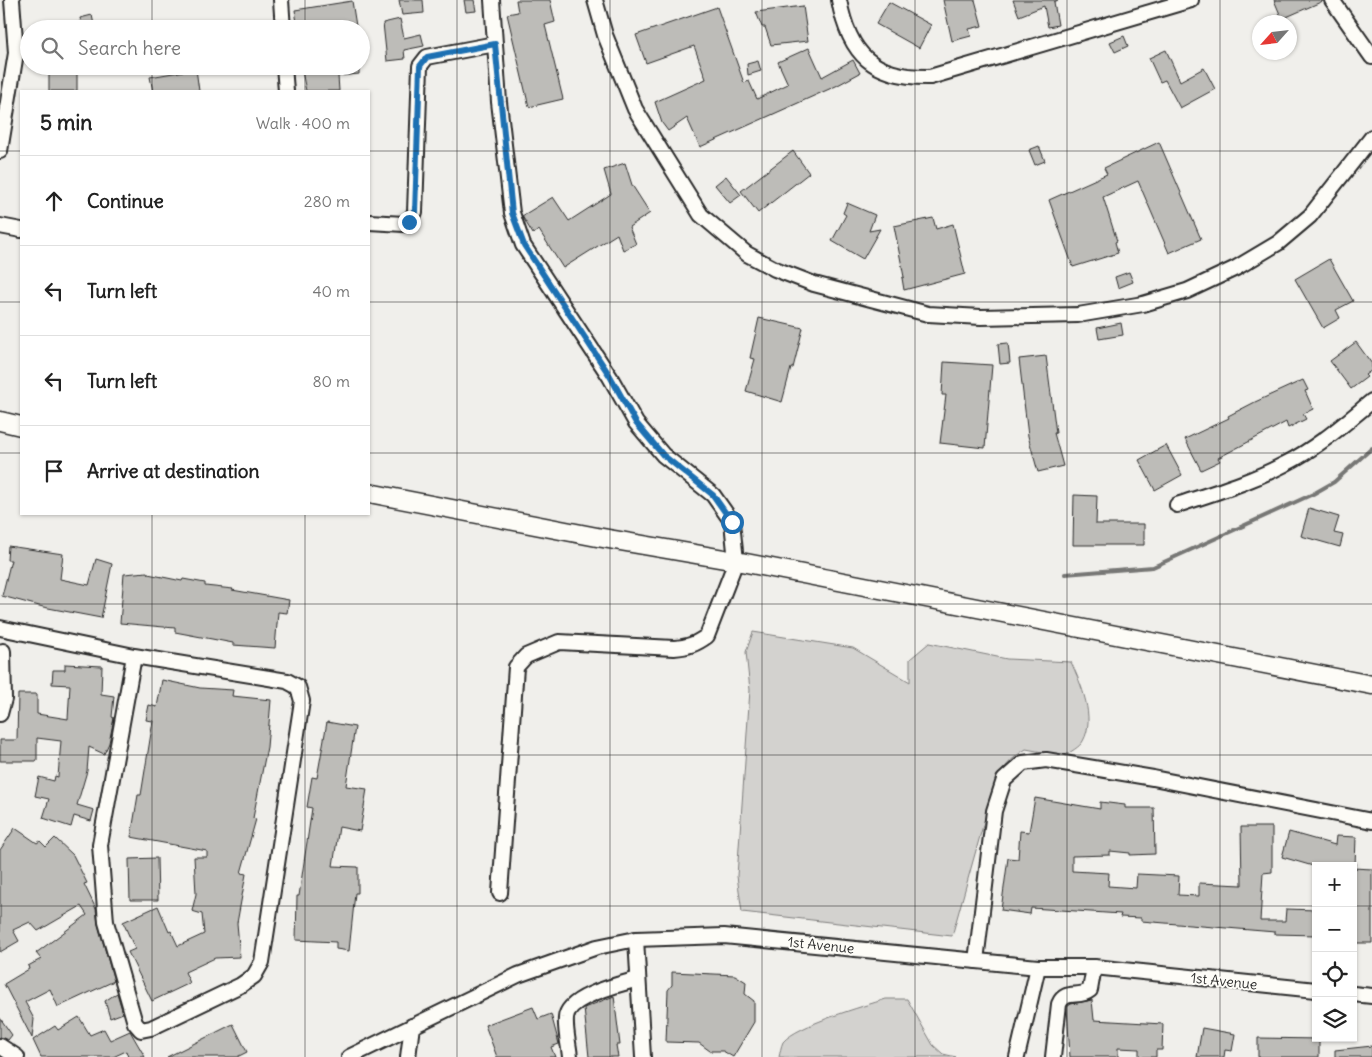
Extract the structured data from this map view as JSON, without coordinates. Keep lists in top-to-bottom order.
{
  "streets": {
    "street": ["1st Avenue"]
  },
  "north": "bottom left",
  "page": {
    "search": "Search here",
    "heading": ["5 min", "Walk · 400 m"],
    "list": [
      ["Continue", "280 m"],
      ["Turn left", "40 m"],
      ["Turn left", "80 m"],
      "Arrive at destination"
    ],
    "map_buttons": ["+", "−"]
  }
}
